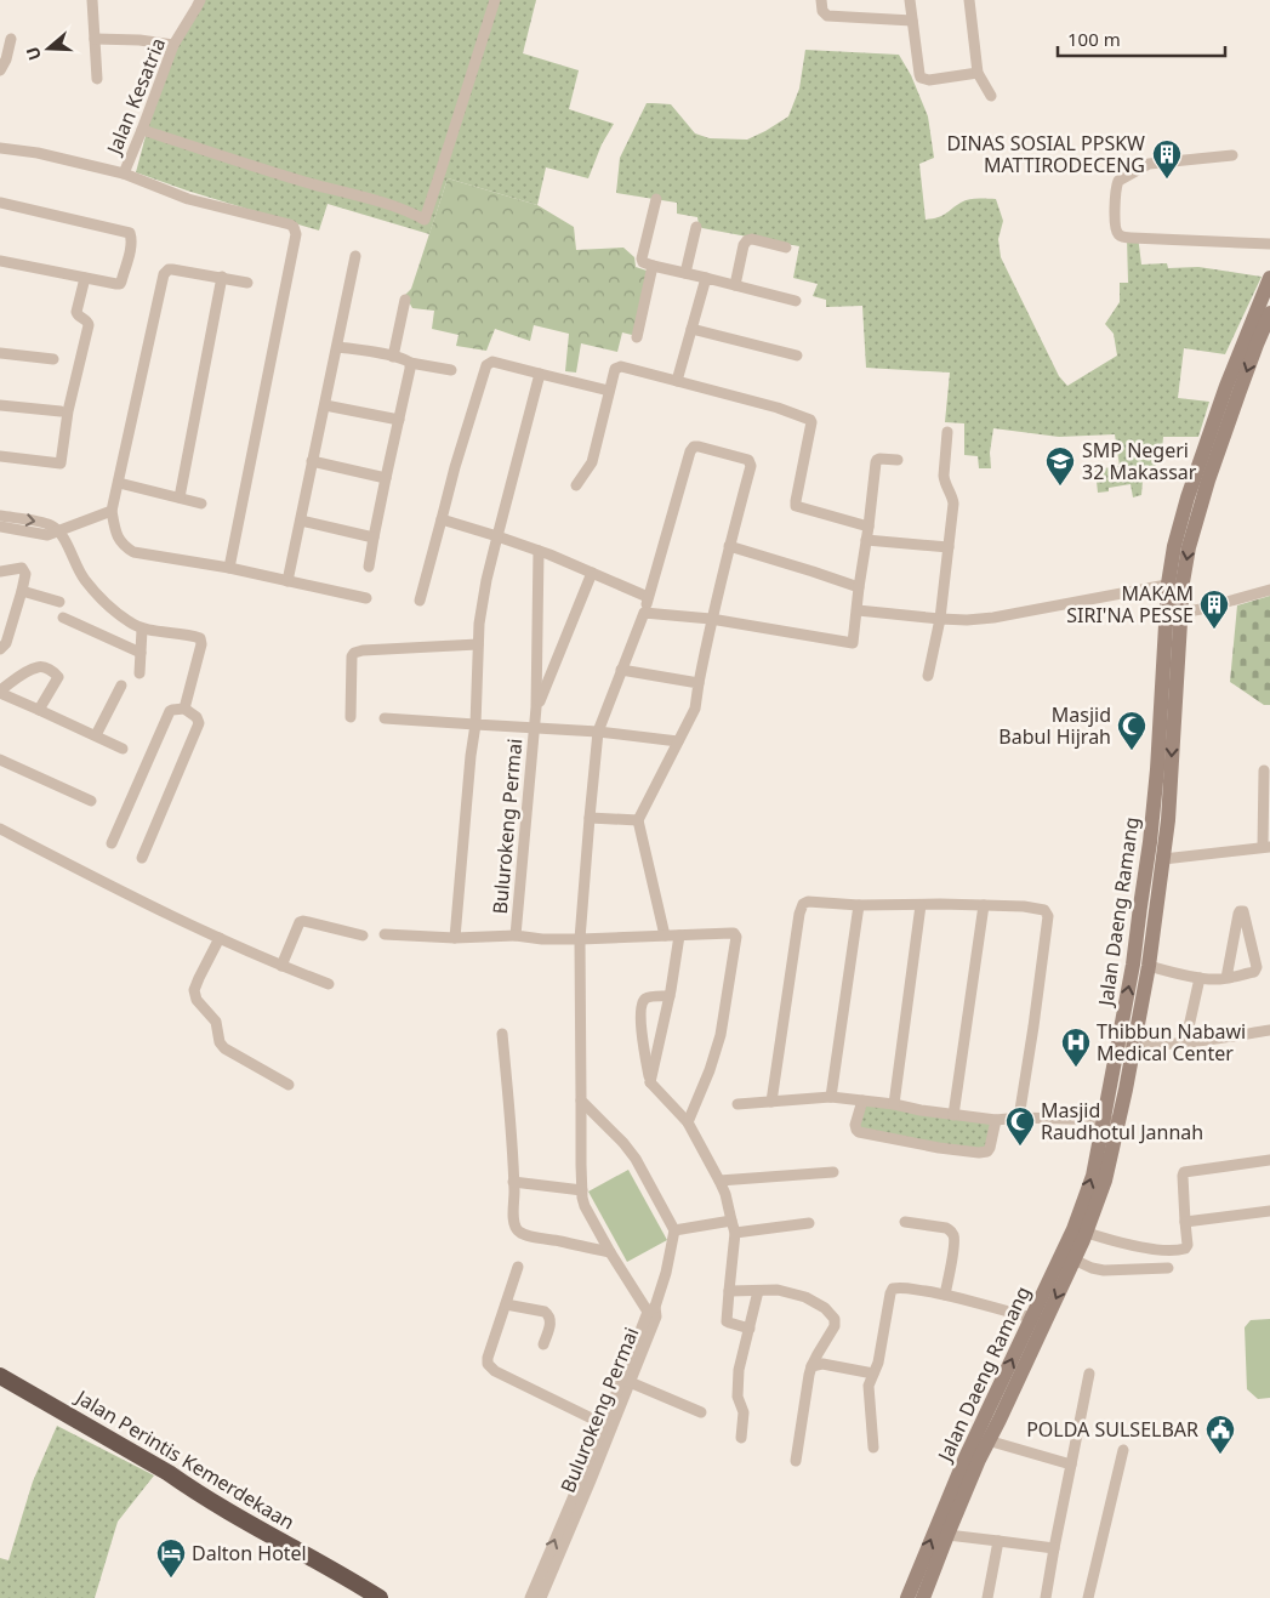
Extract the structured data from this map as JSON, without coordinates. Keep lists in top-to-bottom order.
{
  "streets": {
    "highway": ["Jalan Perintis Kemerdekaan"],
    "main road": ["Jalan Daeng Ramang"],
    "street": ["Jalan Kesatria", "Bulurokeng Permai"]
  },
  "places": {
    "building": ["DINAS SOSIAL PPSKW MATTIRODECENG", "MAKAM SIRI'NA PESSE"],
    "school or university": ["SMP Negeri 32 Makassar"],
    "mosque": ["Masjid Babul Hijrah", "Masjid Raudhotul Jannah"],
    "hospital": ["Thibbun Nabawi Medical Center"],
    "public building": ["POLDA SULSELBAR"],
    "hotel": ["Dalton Hotel"]
  },
  "scale_bar": "100 m",
  "north": "left"
}
